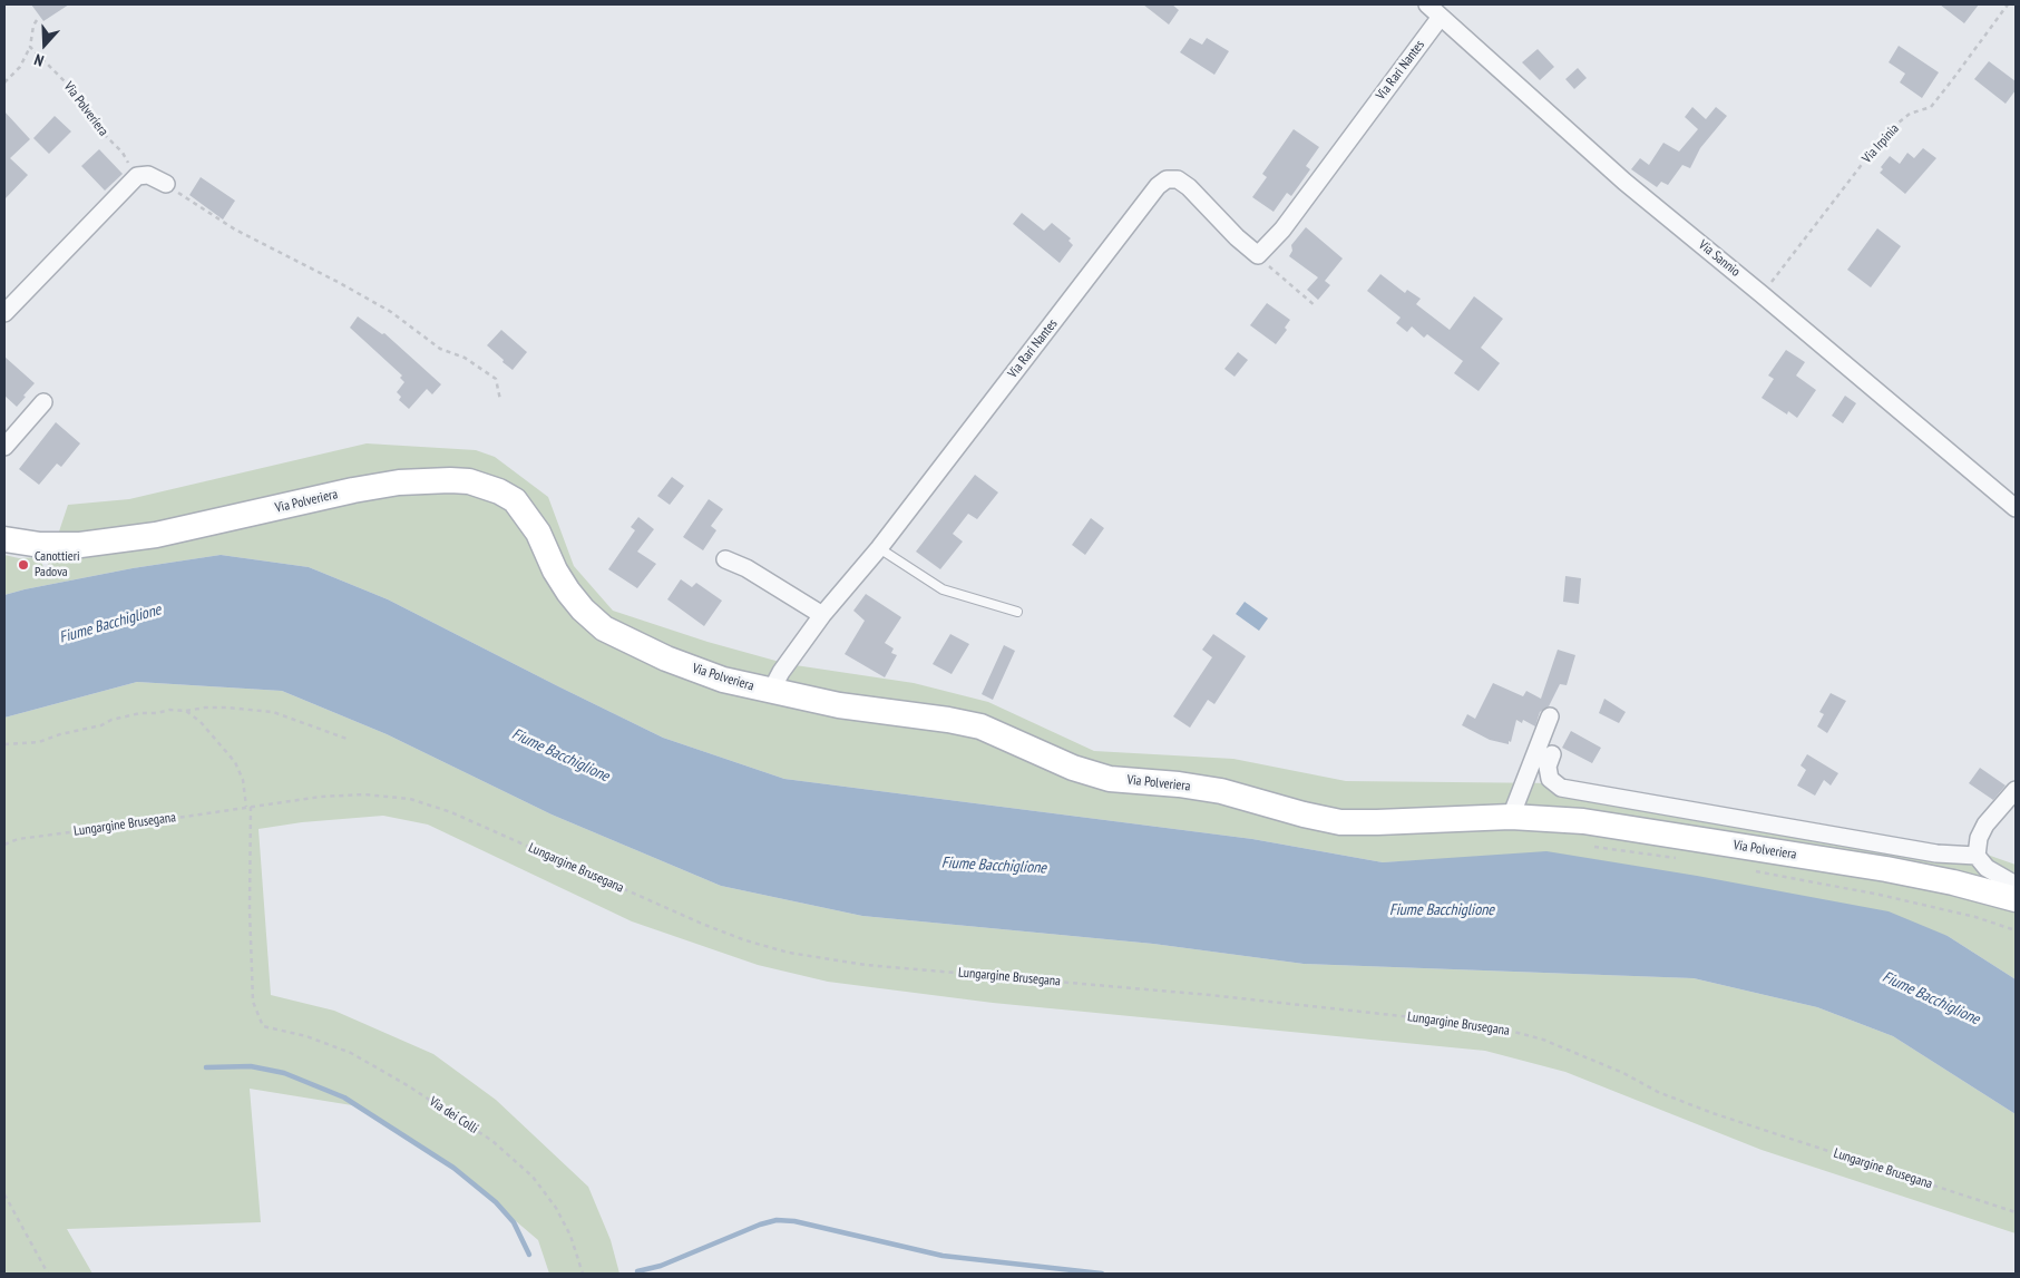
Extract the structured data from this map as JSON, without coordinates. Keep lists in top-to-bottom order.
{
  "streets": {
    "street": ["Via Rari Nantes", "Via Polveriera", "Via Sannio"],
    "path": ["Via Irpinia", "Lungargine Brusegana", "Via dei Colli"]
  },
  "crossings": [
    ["Via Rari Nantes", "Via Polveriera"],
    ["Via Rari Nantes", "Via Sannio"],
    ["Via Irpinia", "Via Sannio"],
    ["Lungargine Brusegana", "Via dei Colli"]
  ],
  "water": ["Fiume Bacchiglione"],
  "places": ["Canottieri Padova"],
  "north": "bottom"
}
